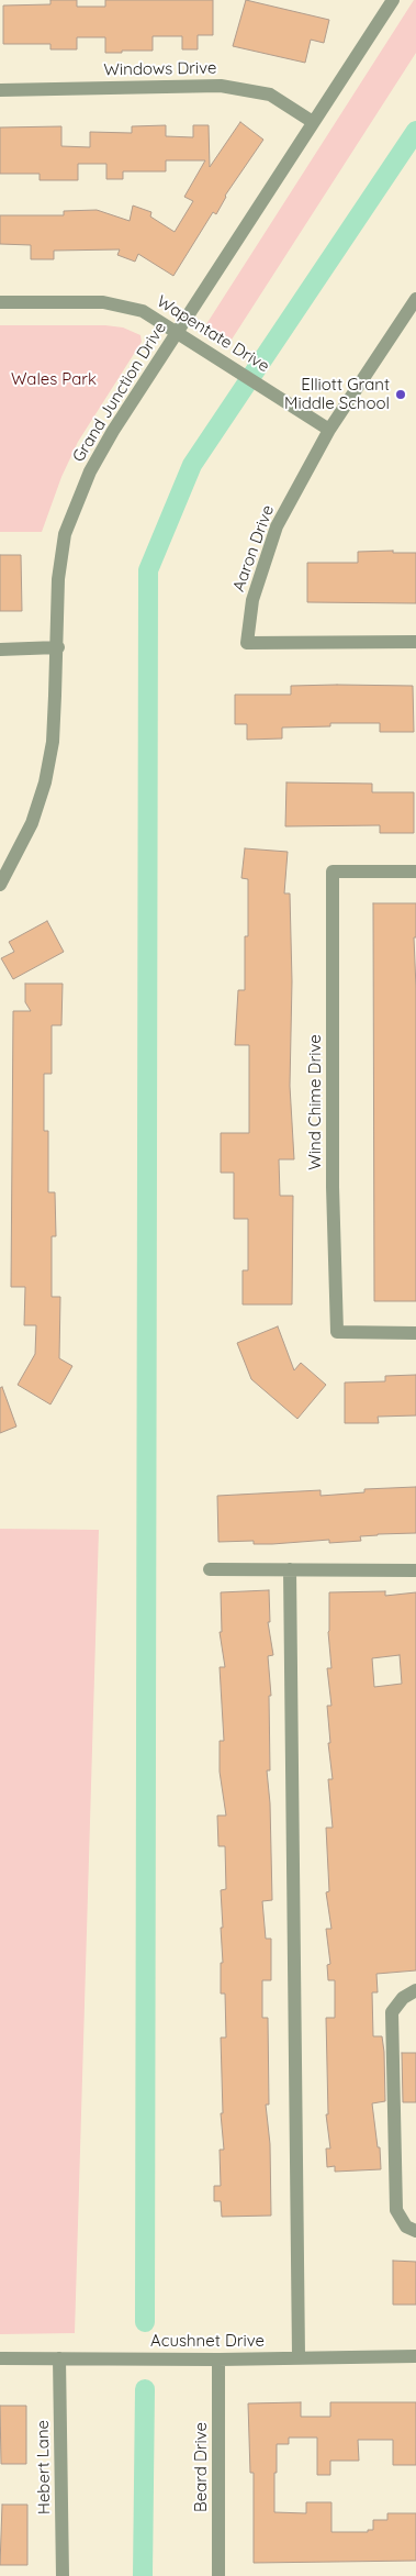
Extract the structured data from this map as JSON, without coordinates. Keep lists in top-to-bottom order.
{
  "streets": {
    "street": [
      "Windows Drive",
      "Wapentate Drive",
      "Grand Junction Drive",
      "Aaron Drive",
      "Wind Chime Drive",
      "Acushnet Drive",
      "Hebert Lane",
      "Beard Drive"
    ]
  },
  "crossings": [
    ["Windows Drive", "Grand Junction Drive"],
    ["Wapentate Drive", "Grand Junction Drive"],
    ["Wapentate Drive", "Aaron Drive"],
    ["Acushnet Drive", "Hebert Lane"],
    ["Acushnet Drive", "Beard Drive"]
  ],
  "parks": ["Wales Park"],
  "places": ["Elliott Grant Middle School"]
}
